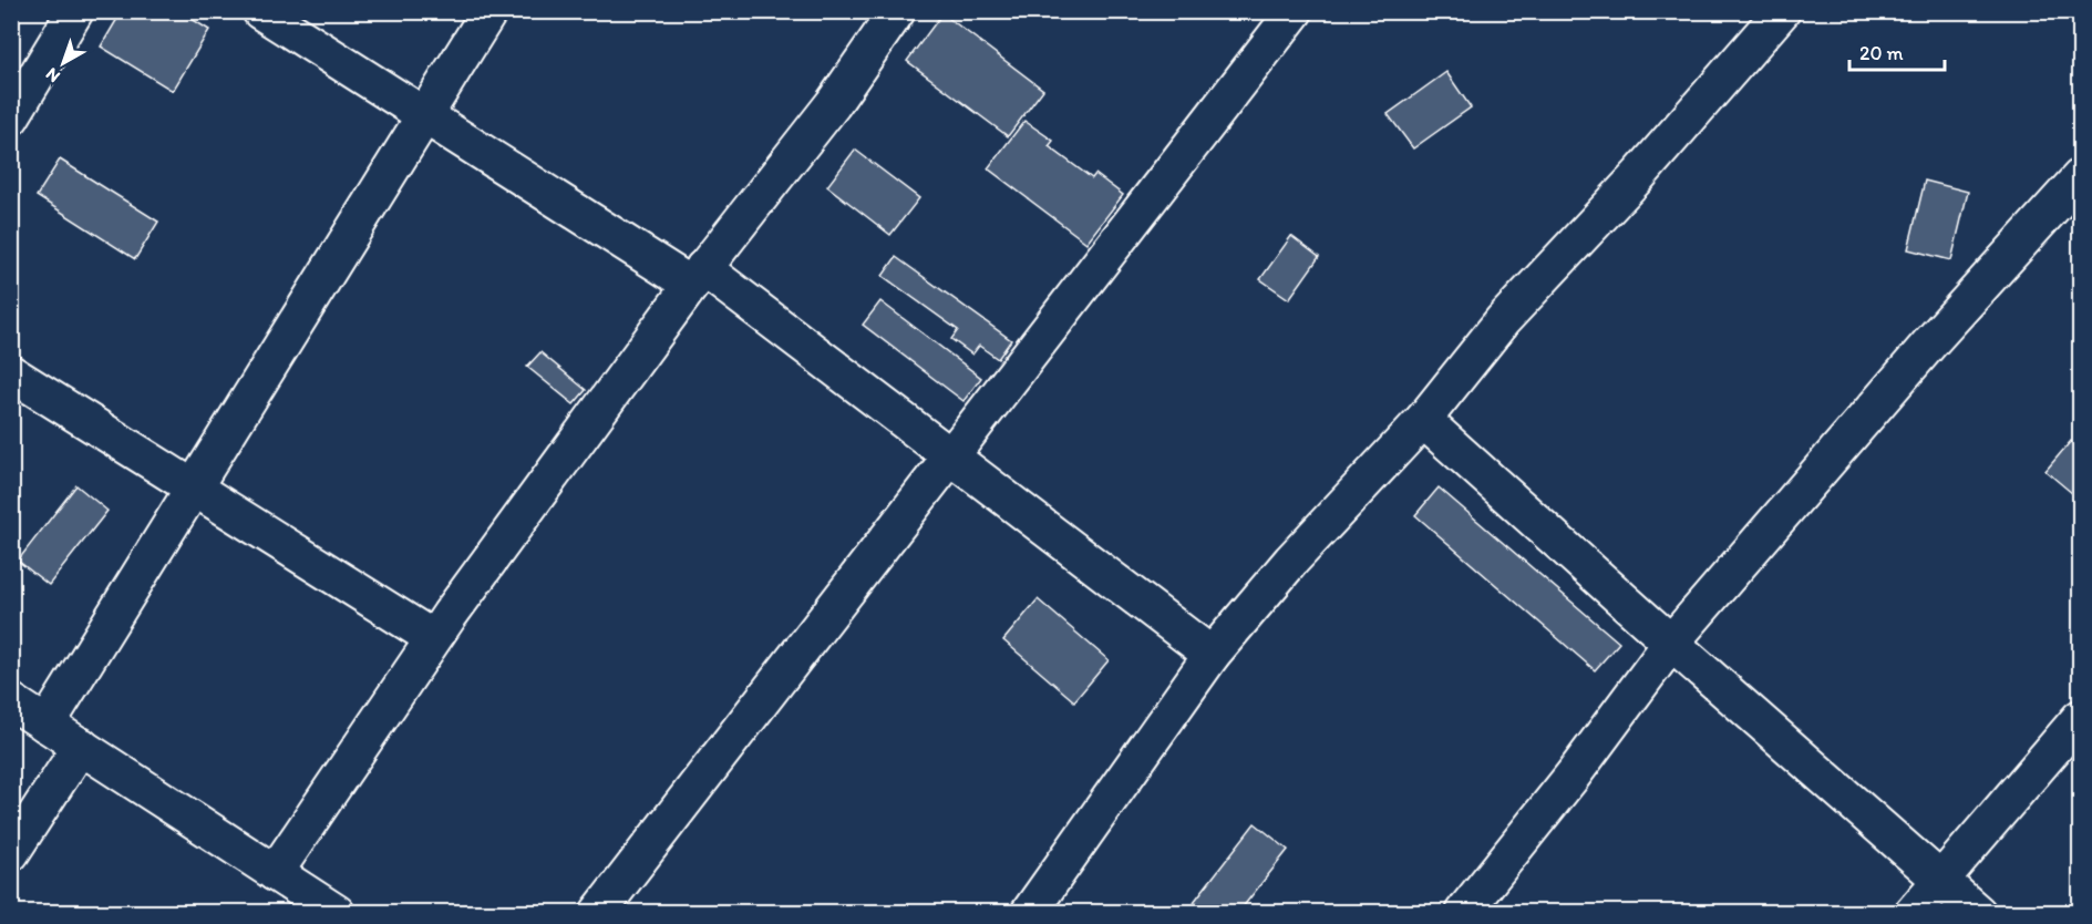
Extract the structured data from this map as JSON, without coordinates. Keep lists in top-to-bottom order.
{
  "scale_bar": "20 m",
  "north": "bottom left"
}
